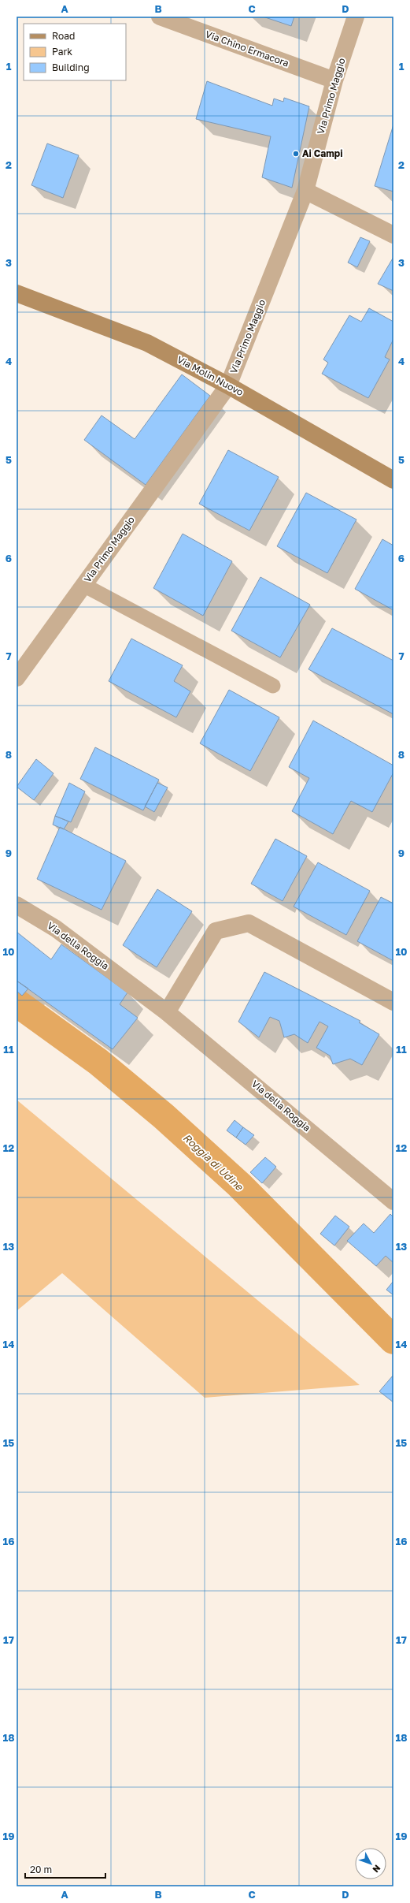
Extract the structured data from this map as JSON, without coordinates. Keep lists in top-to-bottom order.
{
  "streets": {
    "main road": ["Via Molin Nuovo"],
    "street": ["Via Chino Ermacora", "Via Primo Maggio", "Via della Roggia"]
  },
  "crossings": [
    ["Via Chino Ermacora", "Via Primo Maggio"],
    ["Via Primo Maggio", "Via Molin Nuovo"]
  ],
  "water": ["Roggia di Udine"],
  "places": ["Ai Campi"],
  "legend": ["Road", "Park", "Building"],
  "scale_bar": "20 m",
  "north": "bottom right",
  "grid": {
    "columns": [
      "A",
      "B",
      "C",
      "D"
    ],
    "rows": [
      "1",
      "2",
      "3",
      "4",
      "5",
      "6",
      "7",
      "8",
      "9",
      "10",
      "11",
      "12",
      "13",
      "14",
      "15",
      "16",
      "17",
      "18",
      "19"
    ]
  }
}
